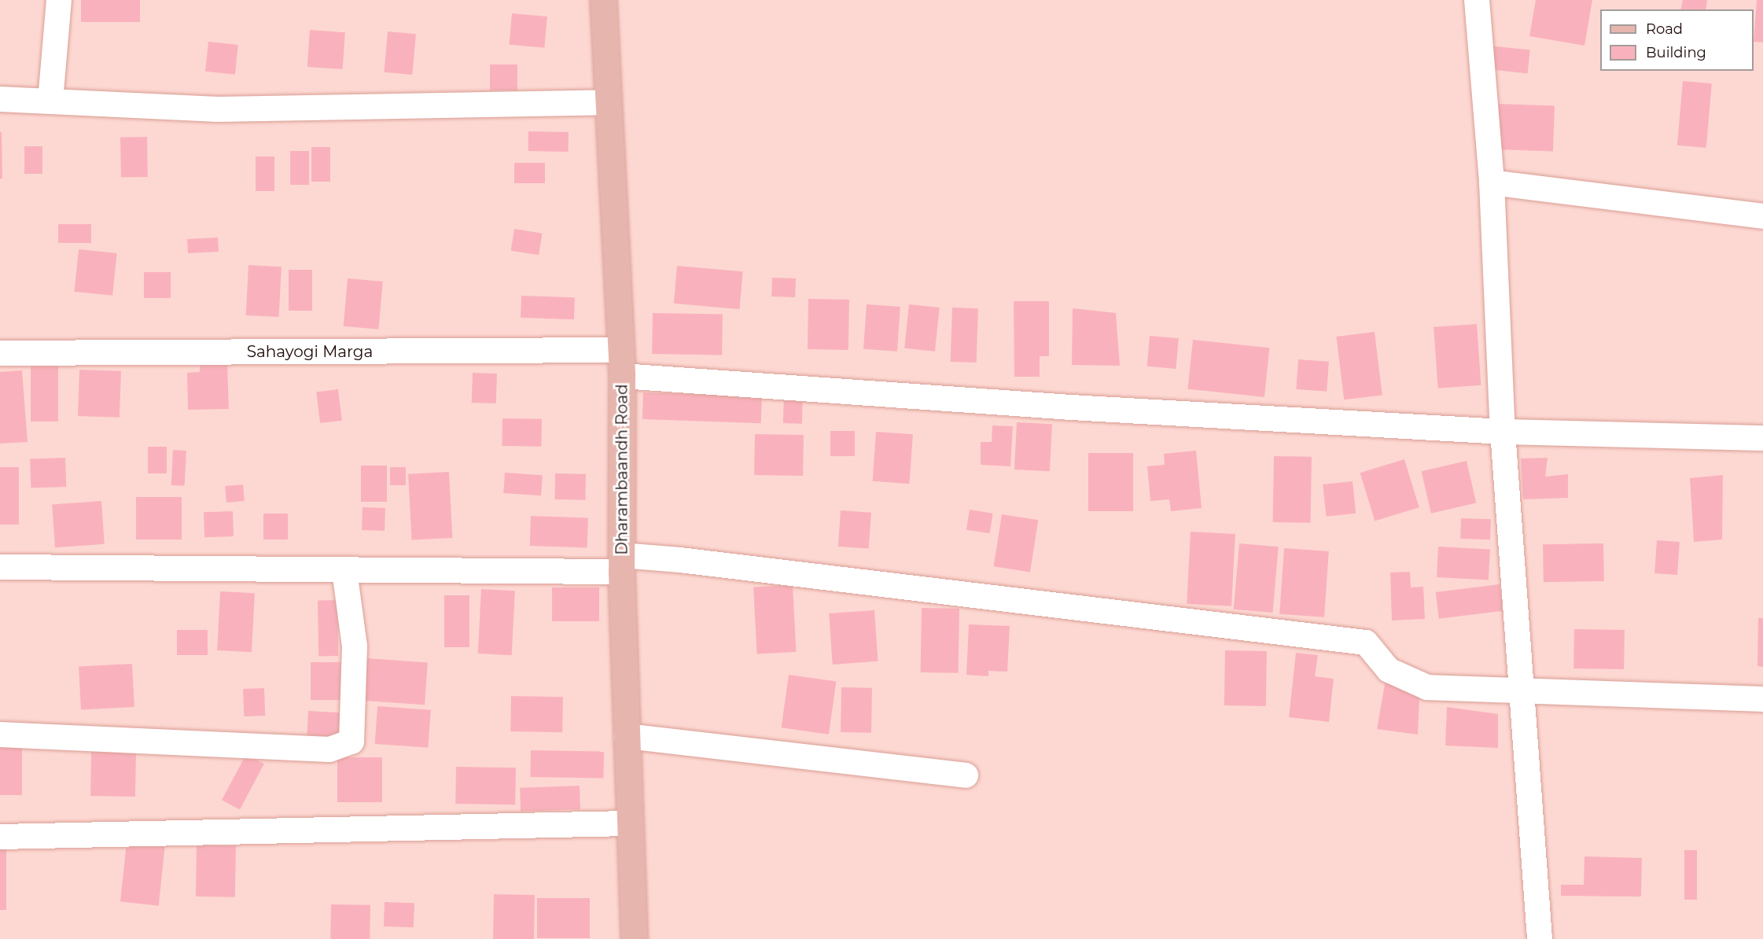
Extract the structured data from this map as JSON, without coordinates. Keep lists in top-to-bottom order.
{
  "streets": {
    "main road": ["Dharambaandh Road"],
    "street": ["Sahayogi Marga"]
  },
  "crossings": [
    ["Sahayogi Marga", "Dharambaandh Road"]
  ],
  "legend": ["Road", "Building"]
}
